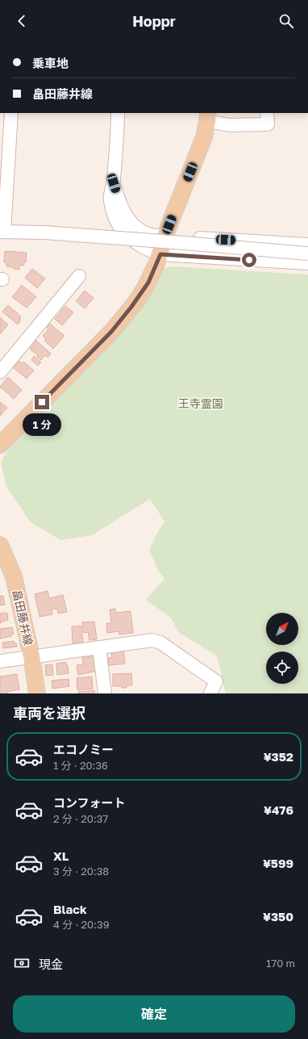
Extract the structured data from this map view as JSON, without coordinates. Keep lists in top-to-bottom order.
{
  "streets": {
    "main road": ["畠田藤井線"]
  },
  "parks": ["王寺霊園"],
  "north": "top right",
  "page": {
    "header": "Hoppr",
    "banner": ["乗車地", "畠田藤井線"],
    "bubble": "1 分",
    "heading": "車両を選択",
    "list": [
      {
        "name": "エコノミー",
        "note": "1 分 · 20:36",
        "value": "¥352"
      },
      {
        "name": "コンフォート",
        "note": "2 分 · 20:37",
        "value": "¥476"
      },
      {
        "name": "XL",
        "note": "3 分 · 20:38",
        "value": "¥599"
      },
      {
        "name": "Black",
        "note": "4 分 · 20:39",
        "value": "¥350"
      }
    ],
    "pay": ["現金", "170 m"],
    "buttons": "確定"
  }
}
